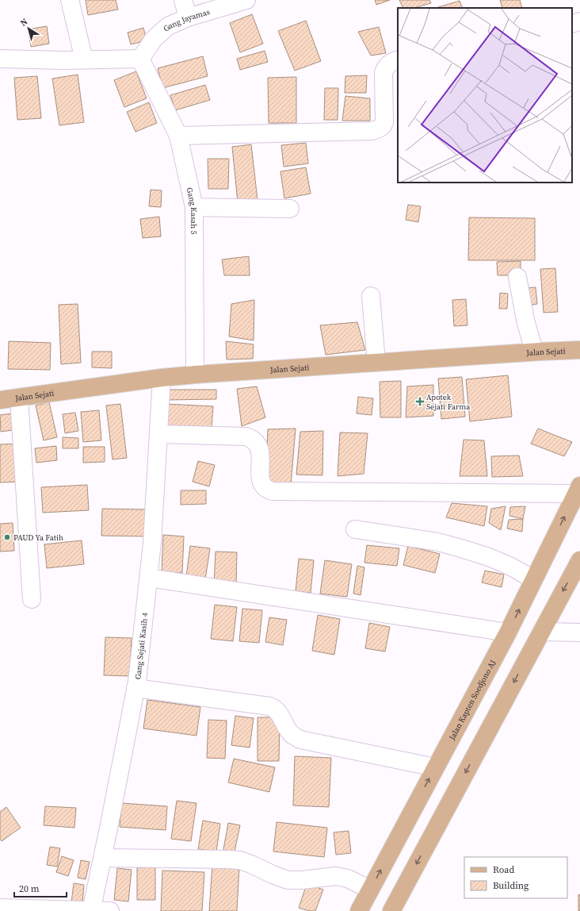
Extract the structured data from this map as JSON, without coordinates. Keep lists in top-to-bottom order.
{
  "streets": {
    "main road": ["Jalan Sejati", "Jalan Kapten Soedjono AJ"],
    "street": ["Gang Jayamas", "Gang Kasah 5", "Gang Sejati Kasih 4"]
  },
  "crossings": [
    ["Gang Jayamas", "Gang Kasah 5"],
    ["Gang Kasah 5", "Jalan Sejati"],
    ["Jalan Sejati", "Gang Sejati Kasih 4"]
  ],
  "places": {
    "health": ["Apotek Sejati Farma"],
    "other": ["PAUD Ya Fatih"]
  },
  "legend": ["Road", "Building"],
  "scale_bar": "20 m",
  "north": "top left"
}
